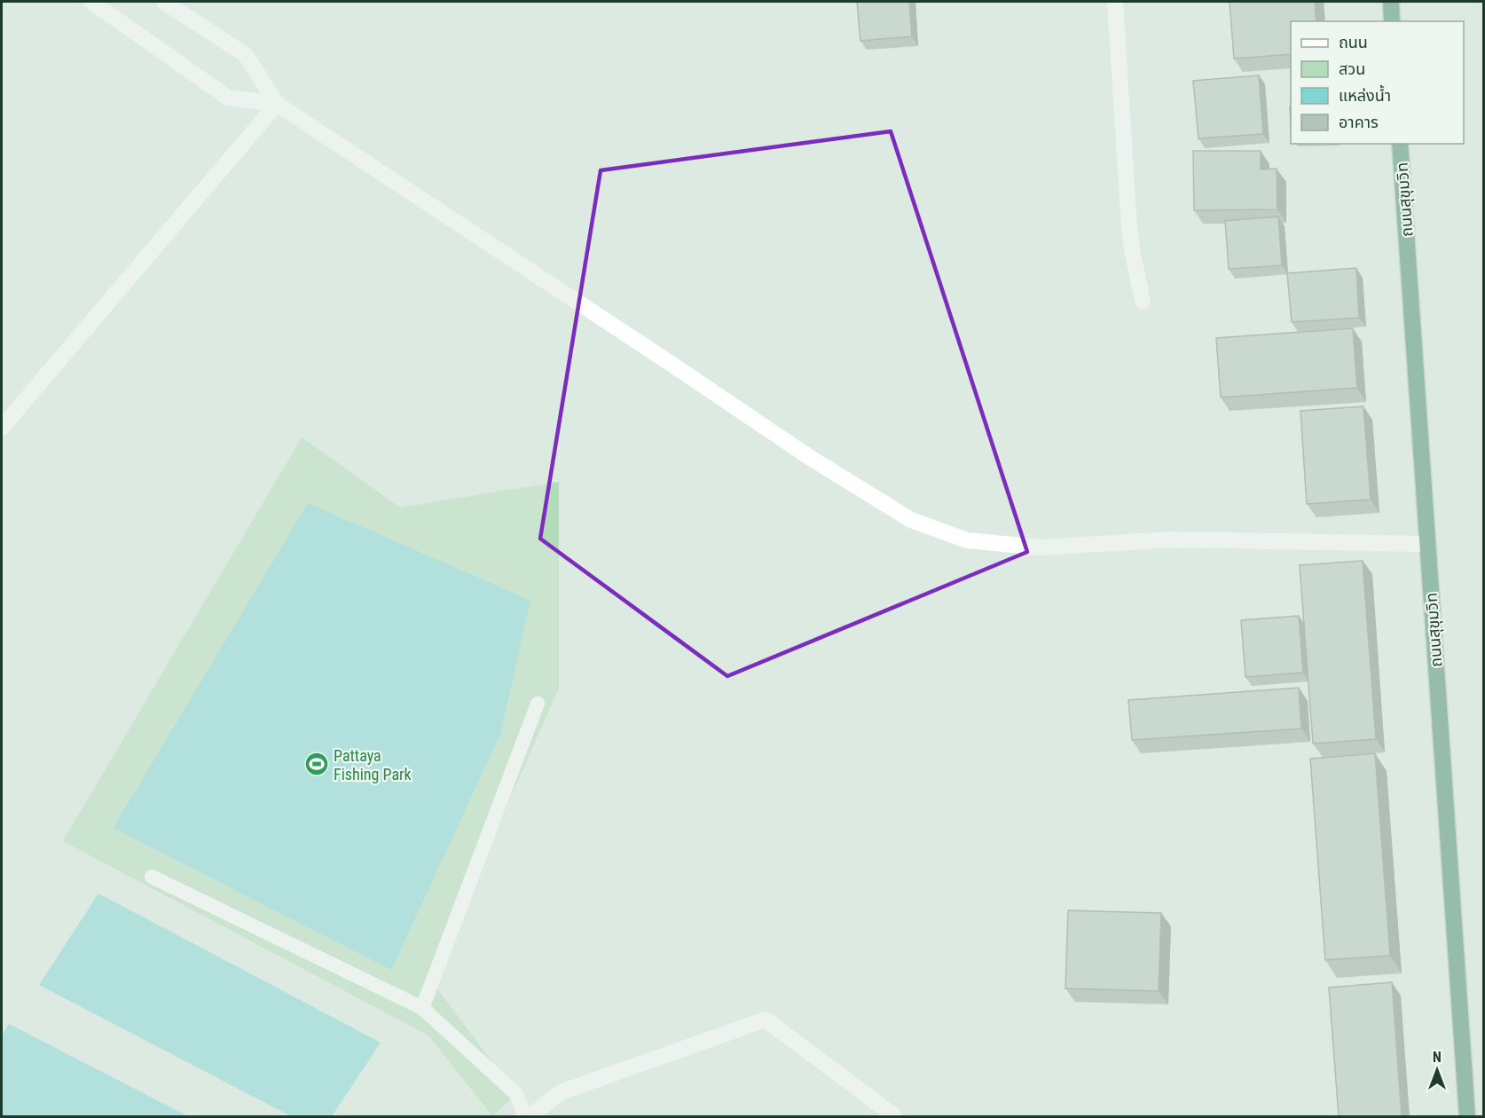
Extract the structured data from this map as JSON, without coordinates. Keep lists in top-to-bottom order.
{
  "streets": {
    "highway": ["ถนนสุขุมวิท"]
  },
  "places": {
    "sports": ["Pattaya Fishing Park"]
  },
  "legend": [
    "ถนน",
    "สวน",
    "แหล่งน้ำ",
    "อาคาร"
  ],
  "north": "top"
}
